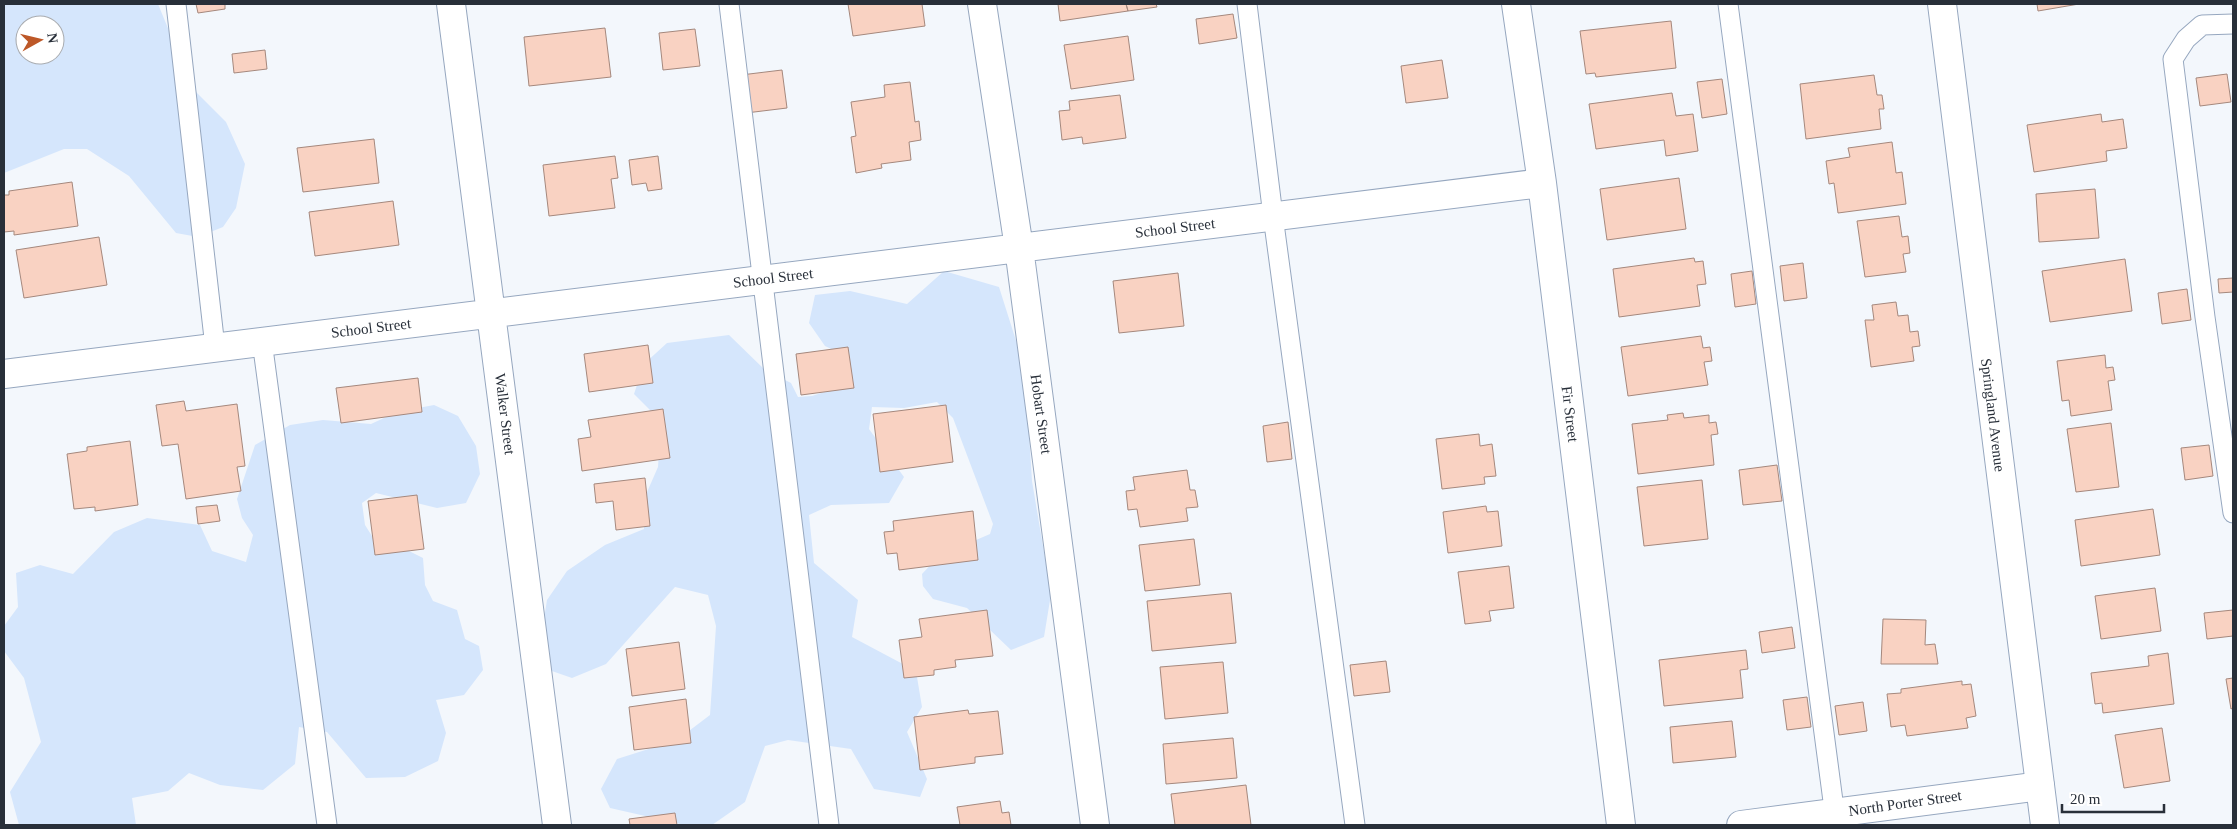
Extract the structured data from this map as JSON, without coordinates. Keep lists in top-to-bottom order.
{
  "streets": {
    "street": [
      "School Street",
      "Walker Street",
      "Hobart Street",
      "Fir Street",
      "Springland Avenue",
      "North Porter Street"
    ]
  },
  "crossings": [
    ["School Street", "Walker Street"],
    ["School Street", "Hobart Street"],
    ["School Street", "Fir Street"],
    ["Springland Avenue", "North Porter Street"]
  ],
  "scale_bar": "20 m",
  "north": "right"
}
